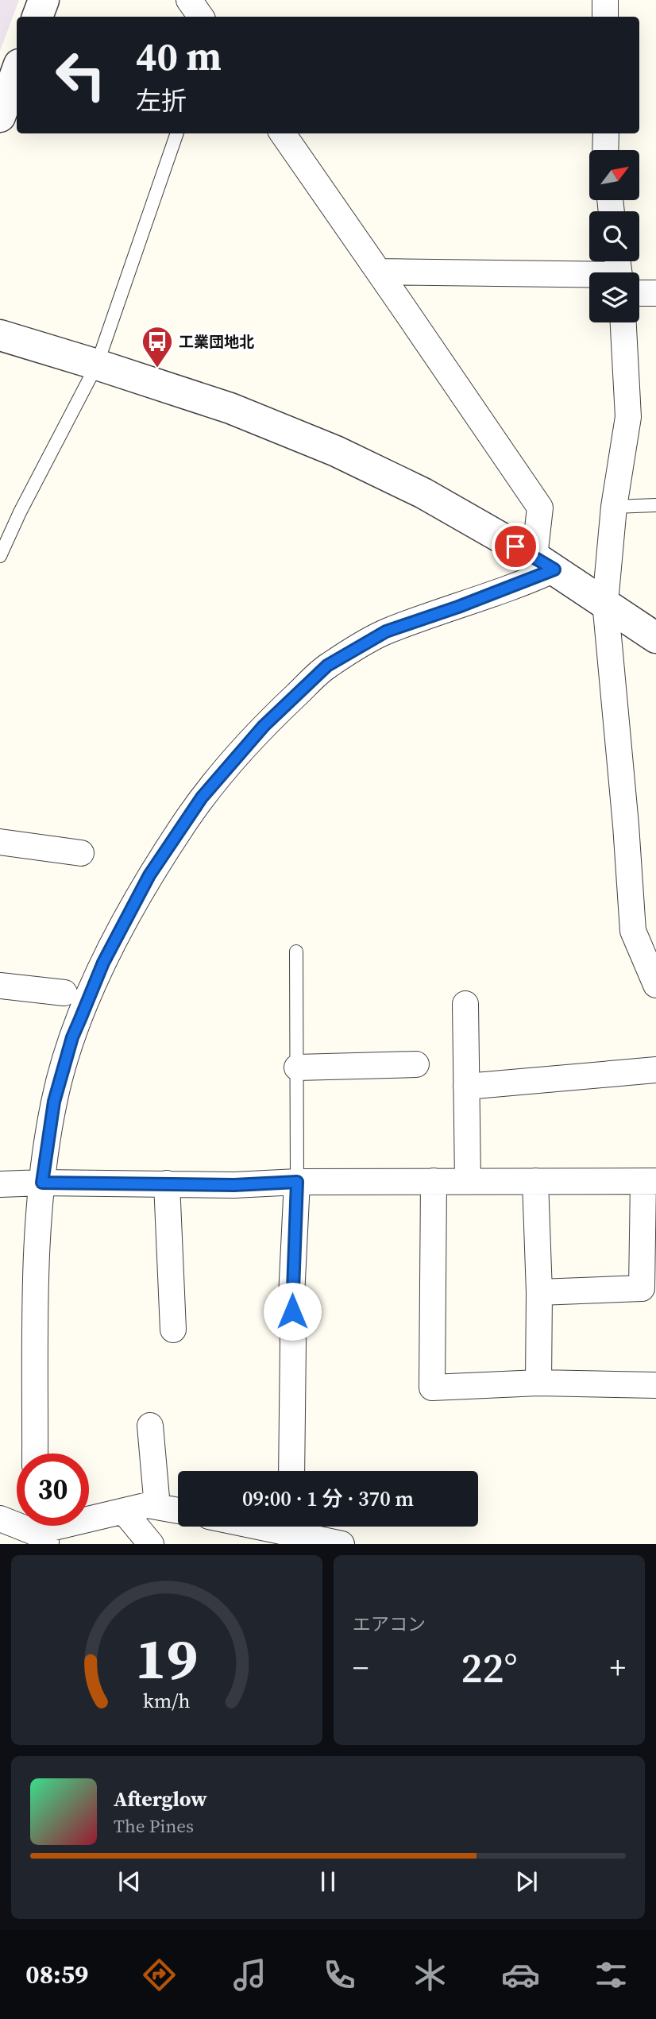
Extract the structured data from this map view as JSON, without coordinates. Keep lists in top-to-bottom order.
{
  "places": {
    "bus stop": ["工業団地北"]
  },
  "north": "top right",
  "page": {
    "turn": ["40 m", "左折"],
    "limit": "30",
    "trip": "09:00 · 1 分 · 370 m",
    "tile": "エアコン",
    "heat": ["−", "22°", "+"],
    "song": ["Afterglow", "The Pines"],
    "tabs": "08:59",
    "gauge": ["19", "km/h"]
  }
}
